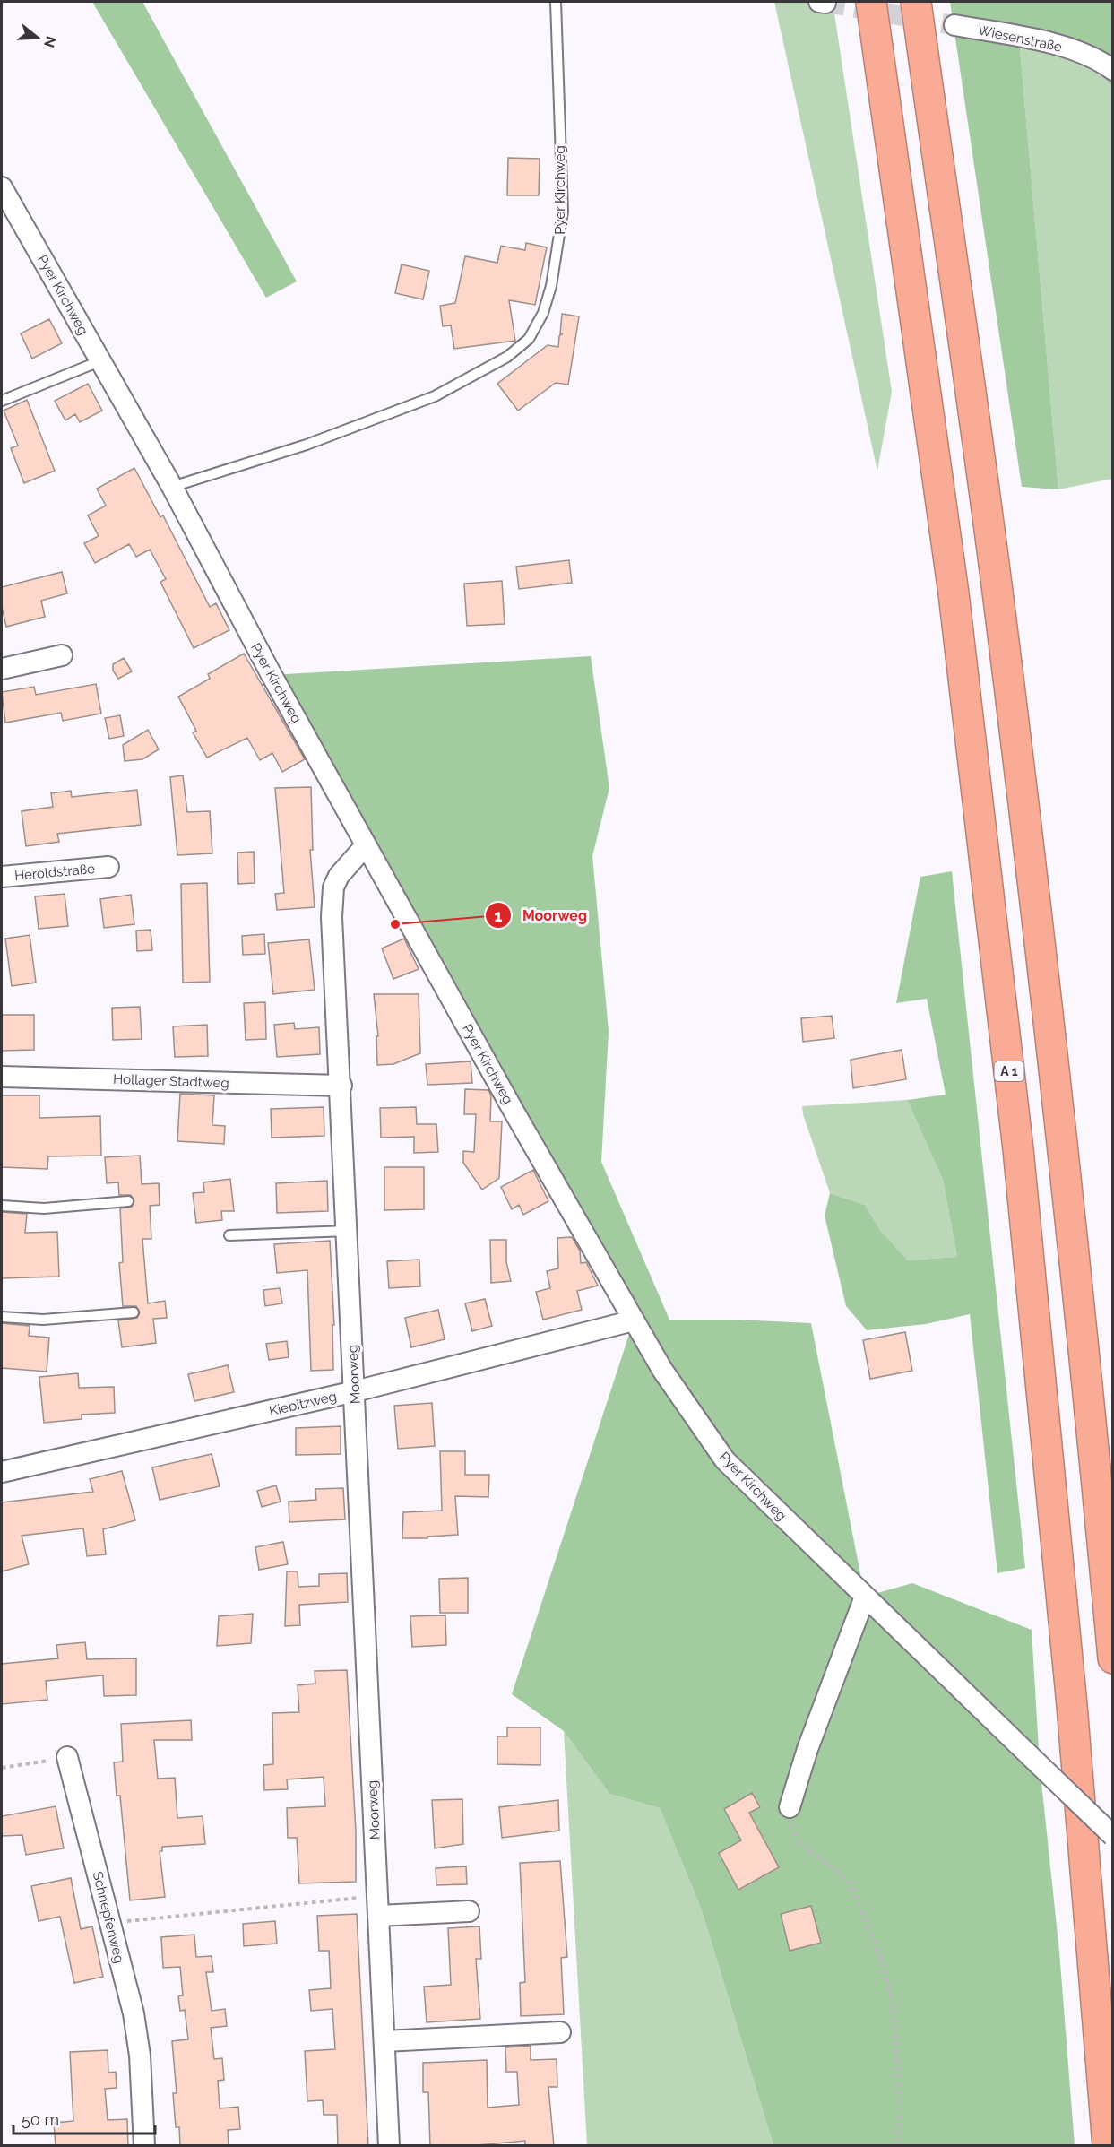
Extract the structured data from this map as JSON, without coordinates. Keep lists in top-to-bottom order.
{
  "streets": {
    "highway": ["A 1"],
    "street": [
      "Wiesenstraße",
      "Pyer Kirchweg",
      "Heroldstraße",
      "Hollager Stadtweg",
      "Moorweg",
      "Kiebitzweg",
      "Schnepfenweg"
    ]
  },
  "crossings": [
    ["Pyer Kirchweg", "Moorweg"],
    ["Pyer Kirchweg", "Kiebitzweg"],
    ["Hollager Stadtweg", "Moorweg"],
    ["Moorweg", "Kiebitzweg"]
  ],
  "places": ["Moorweg"],
  "scale_bar": "50 m",
  "north": "right"
}
